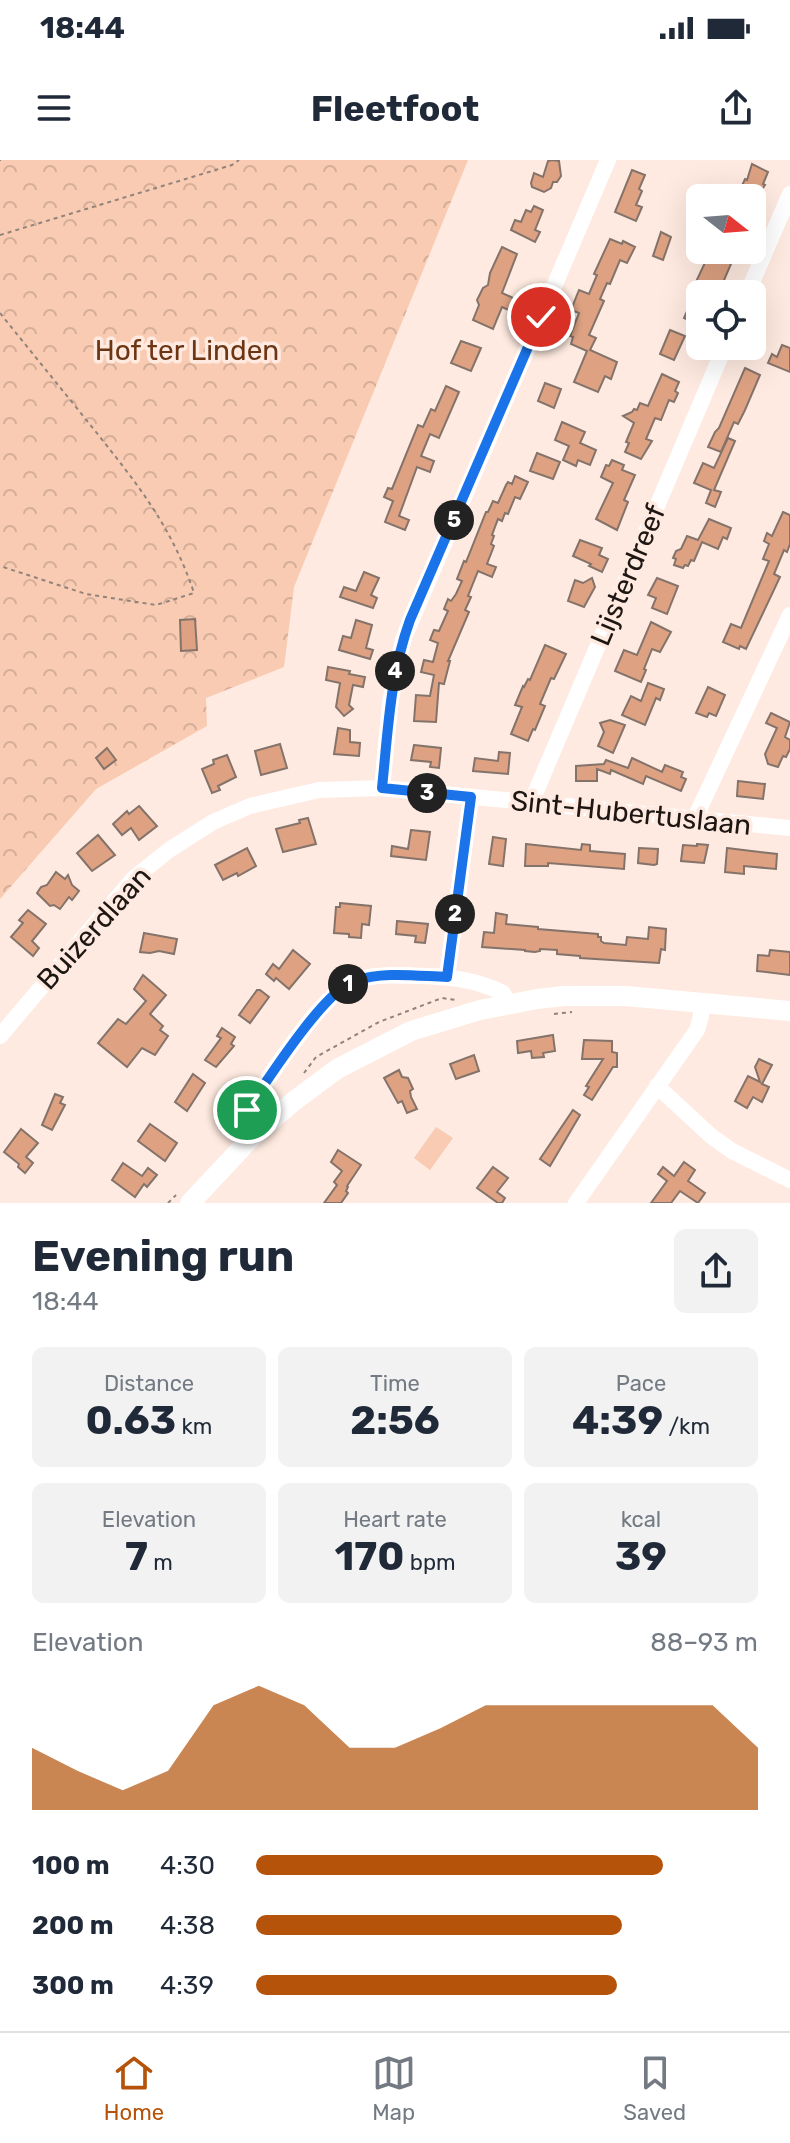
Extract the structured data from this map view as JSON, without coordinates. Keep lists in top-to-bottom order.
{
  "streets": {
    "street": ["Lijsterdreef", "Sint-Hubertuslaan", "Buizerdlaan"]
  },
  "crossings": [
    ["Lijsterdreef", "Sint-Hubertuslaan"],
    ["Sint-Hubertuslaan", "Buizerdlaan"]
  ],
  "parks": ["Hof ter Linden"],
  "north": "right",
  "page": {
    "status": "18:44",
    "header": "Fleetfoot",
    "pins": [
      "5",
      "4",
      "3",
      "2",
      "1"
    ],
    "heading": ["Evening run", "18:44"],
    "stats": [
      ["Distance", "0.63 km"],
      ["Time", "2:56"],
      ["Pace", "4:39 /km"],
      ["Elevation", "7 m"],
      ["Heart rate", "170 bpm"],
      ["kcal", "39"]
    ],
    "chart": ["Elevation", "88–93 m"],
    "list": [
      {
        "name": "100 m",
        "note": "4:30"
      },
      {
        "name": "200 m",
        "note": "4:38"
      },
      {
        "name": "300 m",
        "note": "4:39"
      }
    ],
    "tabs": ["Home", "Map", "Saved"]
  }
}
